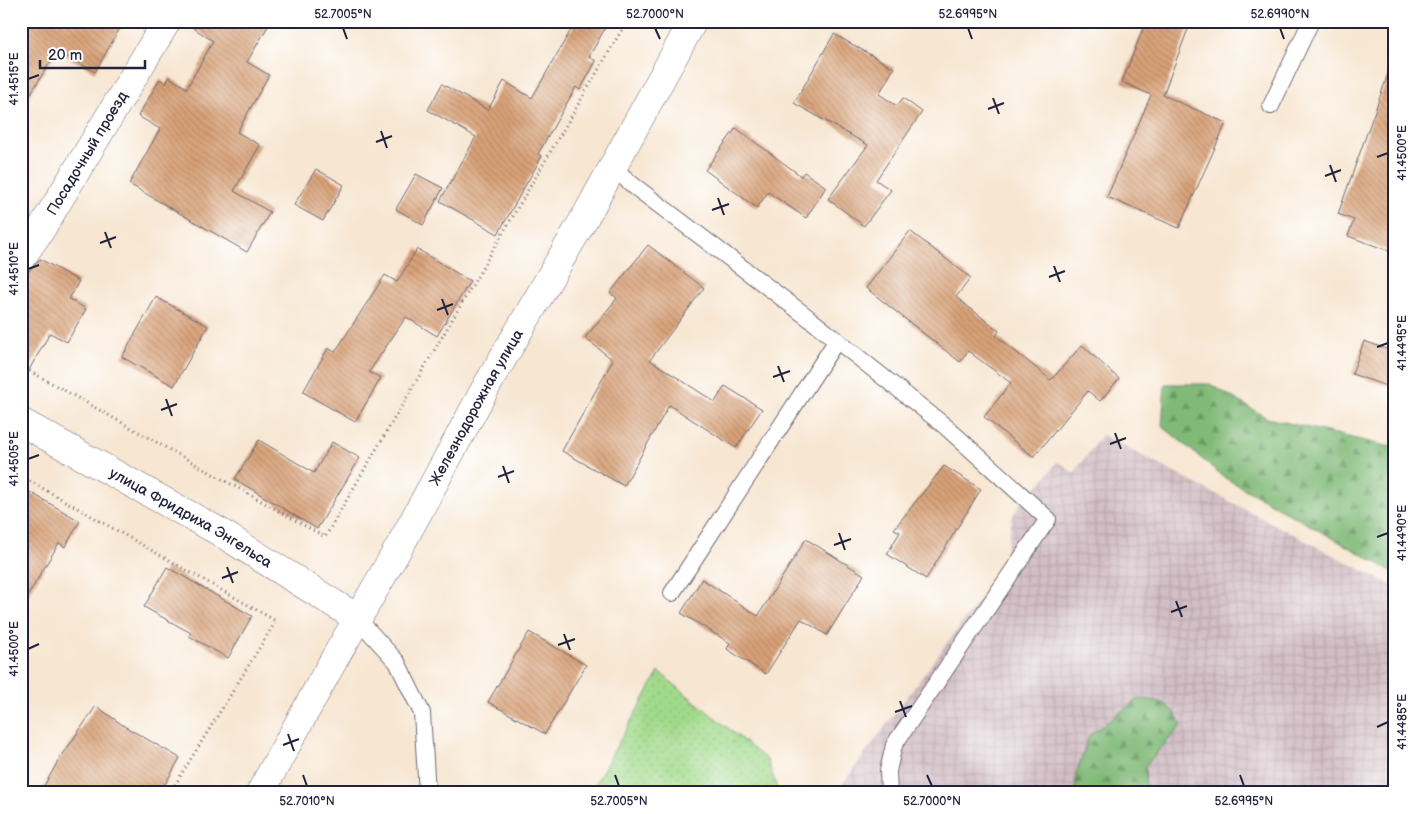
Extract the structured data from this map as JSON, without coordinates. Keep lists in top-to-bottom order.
{
  "streets": {
    "street": ["Посадочный проезд", "Железнодорожная улица", "улица Фридриха Энгельса"]
  },
  "crossings": [
    ["Железнодорожная улица", "улица Фридриха Энгельса"]
  ],
  "scale_bar": "20 m",
  "coordinates": [
    "52.7005°N",
    "52.7000°N",
    "52.6995°N",
    "52.6990°N",
    "41.4515°E",
    "41.4500°E",
    "41.4510°E",
    "41.4495°E",
    "41.4505°E",
    "41.4490°E",
    "41.4485°E",
    "52.7010°N"
  ]
}
